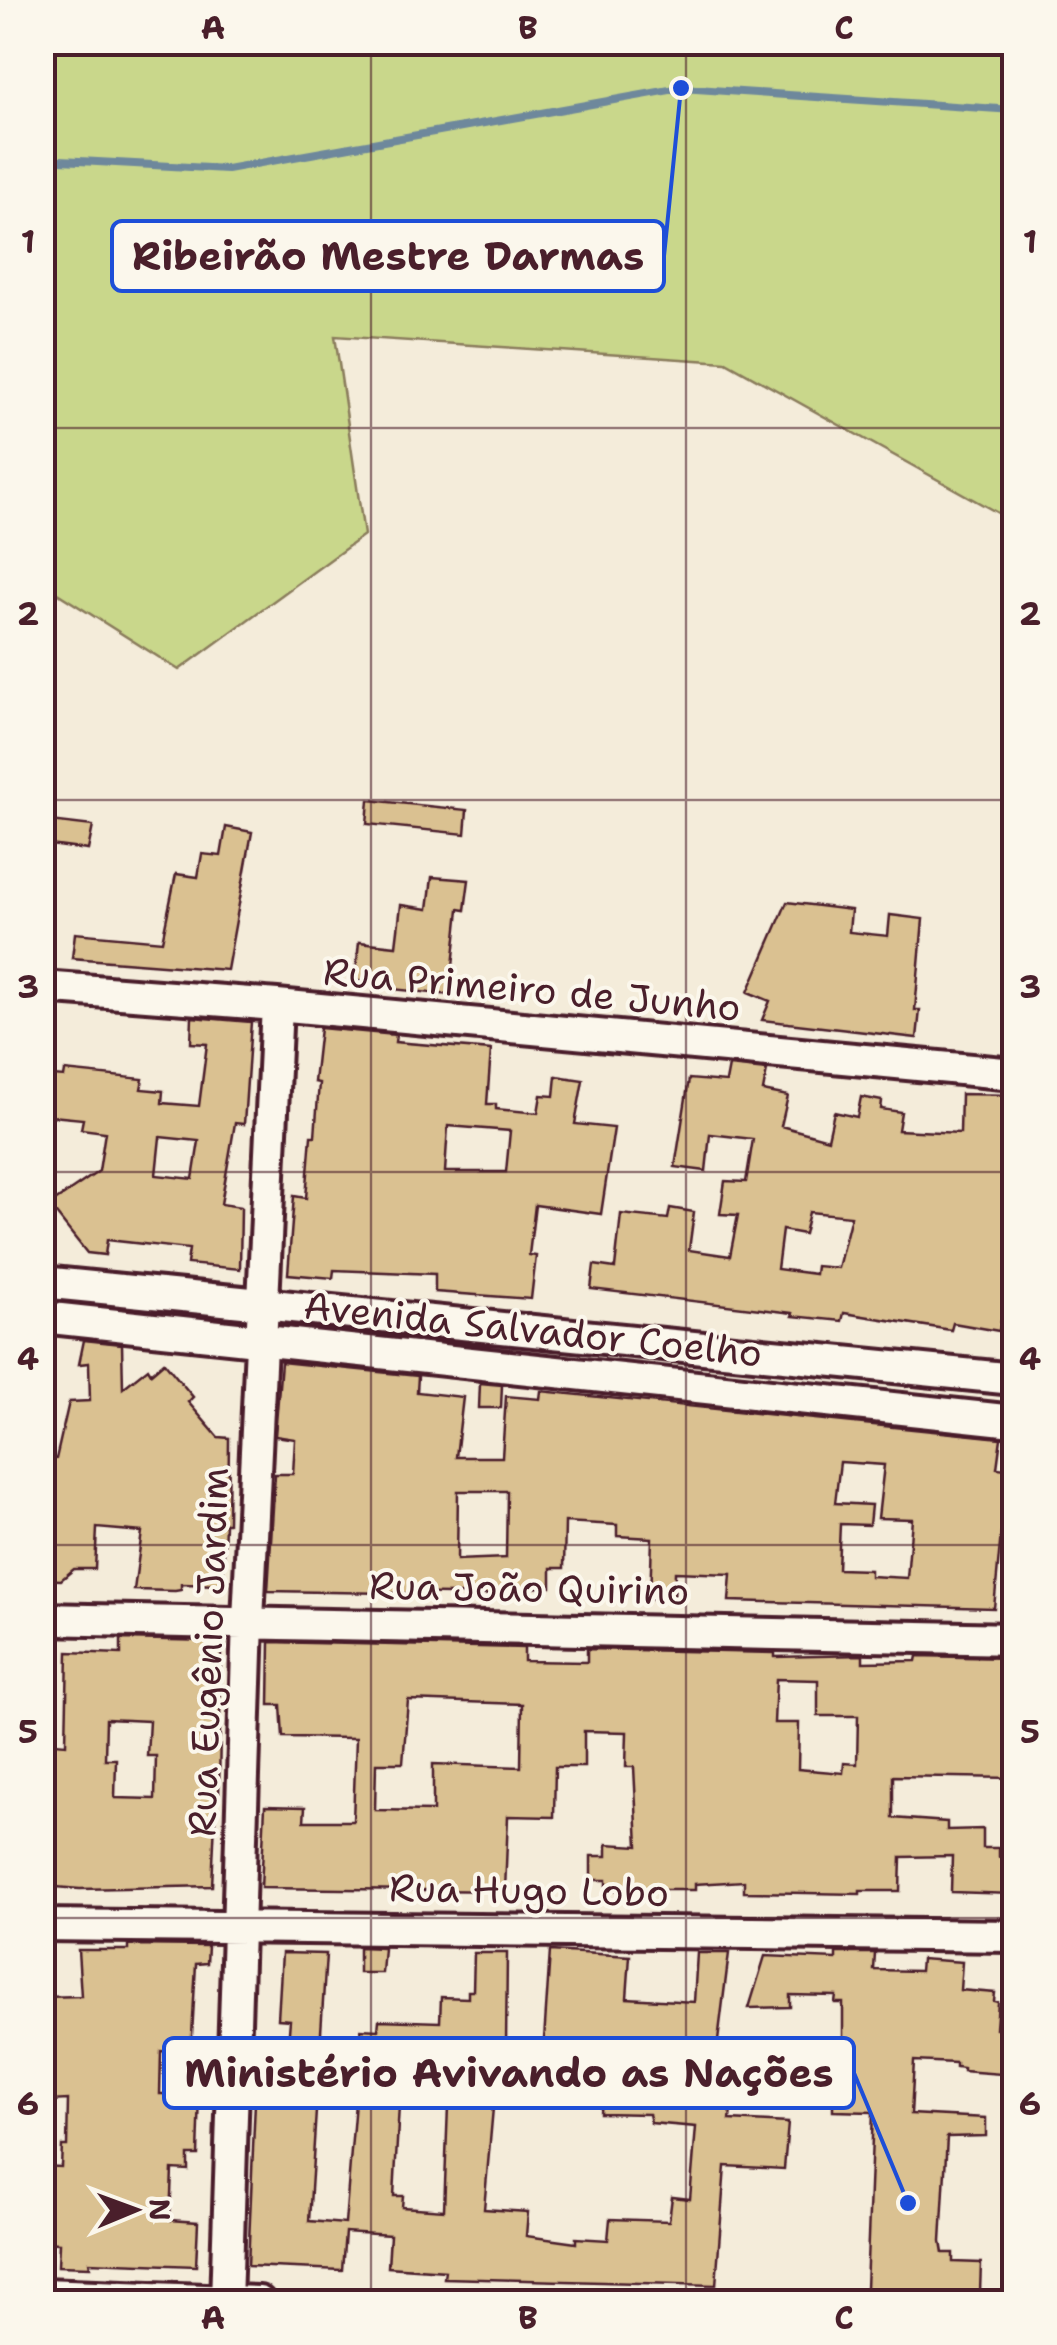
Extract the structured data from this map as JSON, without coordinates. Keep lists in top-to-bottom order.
{
  "streets": {
    "street": [
      "Rua Primeiro de Junho",
      "Avenida Salvador Coelho",
      "Rua João Quirino",
      "Rua Eugênio Jardim",
      "Rua Hugo Lobo"
    ]
  },
  "crossings": [
    ["Rua Primeiro de Junho", "Rua Eugênio Jardim"],
    ["Avenida Salvador Coelho", "Rua Eugênio Jardim"],
    ["Rua João Quirino", "Rua Eugênio Jardim"],
    ["Rua Eugênio Jardim", "Rua Hugo Lobo"]
  ],
  "places": ["Ribeirão Mestre Darmas", "Ministério Avivando as Nações"],
  "north": "right",
  "grid": {
    "columns": ["A", "B", "C"],
    "rows": [
      "1",
      "2",
      "3",
      "4",
      "5",
      "6"
    ]
  }
}
